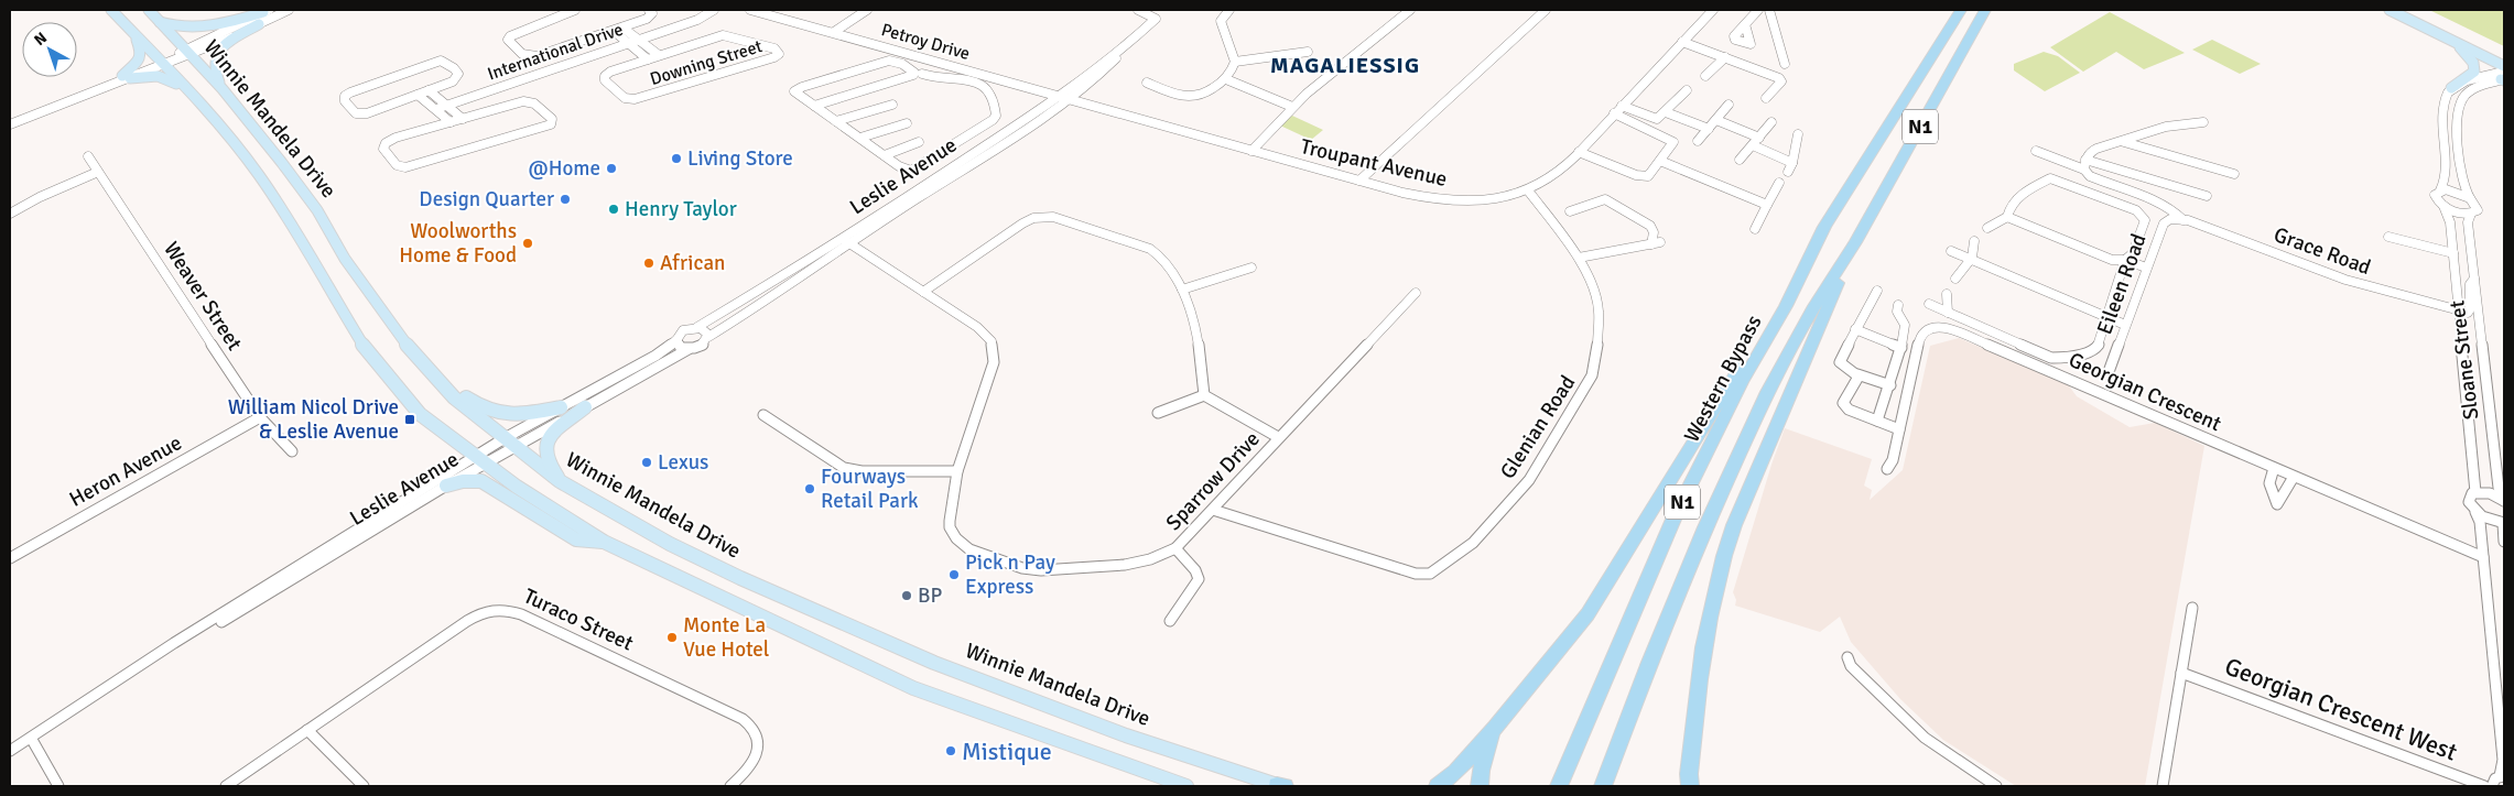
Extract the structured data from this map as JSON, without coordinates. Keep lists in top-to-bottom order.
{
  "streets": {
    "highway": ["N1", "Western Bypass"],
    "main road": ["Winnie Mandela Drive"],
    "street": [
      "Petroy Drive",
      "International Drive",
      "Downing Street",
      "Troupant Avenue",
      "Leslie Avenue",
      "Grace Road",
      "Eileen Road",
      "Weaver Street",
      "Sloane Street",
      "Georgian Crescent",
      "Glenian Road",
      "Heron Avenue",
      "Sparrow Drive",
      "Turaco Street",
      "Georgian Crescent West"
    ]
  },
  "crossings": [
    ["Petroy Drive", "Troupant Avenue"],
    ["Petroy Drive", "Leslie Avenue"],
    ["International Drive", "Downing Street"],
    ["Winnie Mandela Drive", "Leslie Avenue"],
    ["Troupant Avenue", "Leslie Avenue"],
    ["Troupant Avenue", "Glenian Road"],
    ["Leslie Avenue", "Sparrow Drive"],
    ["Grace Road", "Eileen Road"],
    ["Grace Road", "Sloane Street"],
    ["Weaver Street", "Heron Avenue"],
    ["Glenian Road", "Sparrow Drive"]
  ],
  "districts": ["MAGALIESSIG"],
  "places": {
    "other": [
      "Living Store",
      "@Home",
      "Design Quarter",
      "Henry Taylor",
      "Woolworths Home & Food",
      "African",
      "Lexus",
      "Fourways Retail Park",
      "Pick n Pay Express",
      "BP",
      "Monte La Vue Hotel",
      "Mistique"
    ],
    "transit": ["William Nicol Drive & Leslie Avenue"]
  },
  "north": "top left"
}
